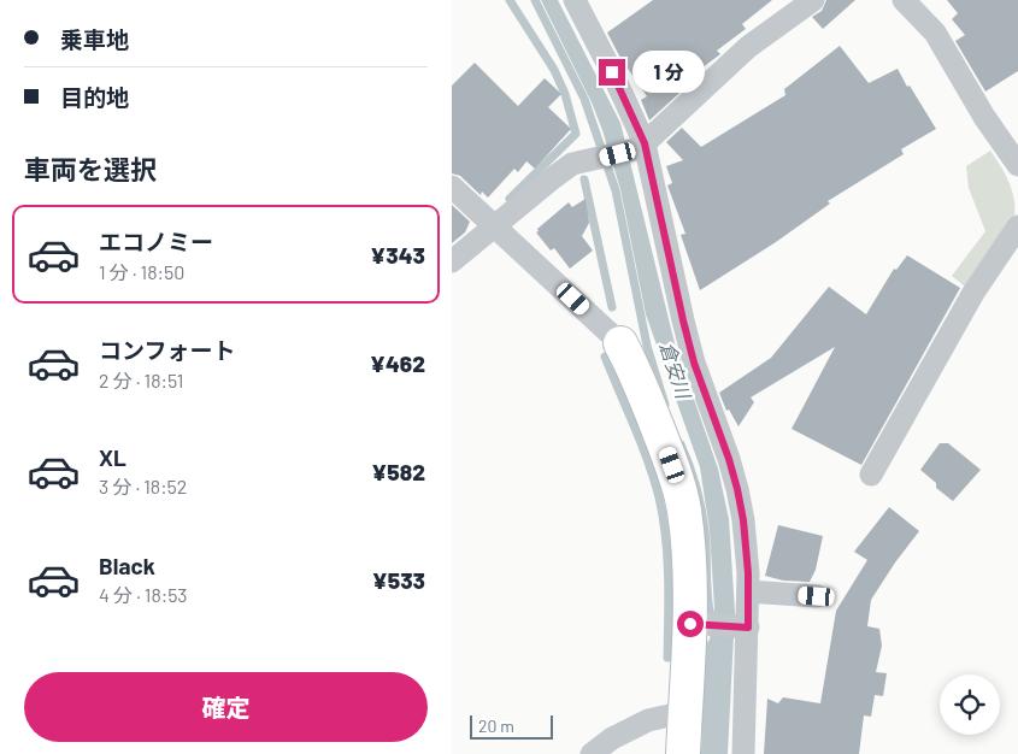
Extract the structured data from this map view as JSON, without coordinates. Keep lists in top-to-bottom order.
{
  "water": ["倉安川"],
  "scale_bar": "20 m",
  "page": {
    "banner": ["乗車地", "目的地"],
    "bubble": "1 分",
    "heading": "車両を選択",
    "list": [
      {
        "name": "エコノミー",
        "note": "1 分 · 18:50",
        "value": "¥343"
      },
      {
        "name": "コンフォート",
        "note": "2 分 · 18:51",
        "value": "¥462"
      },
      {
        "name": "XL",
        "note": "3 分 · 18:52",
        "value": "¥582"
      },
      {
        "name": "Black",
        "note": "4 分 · 18:53",
        "value": "¥533"
      }
    ],
    "buttons": "確定",
    "scale": "20 m"
  }
}
